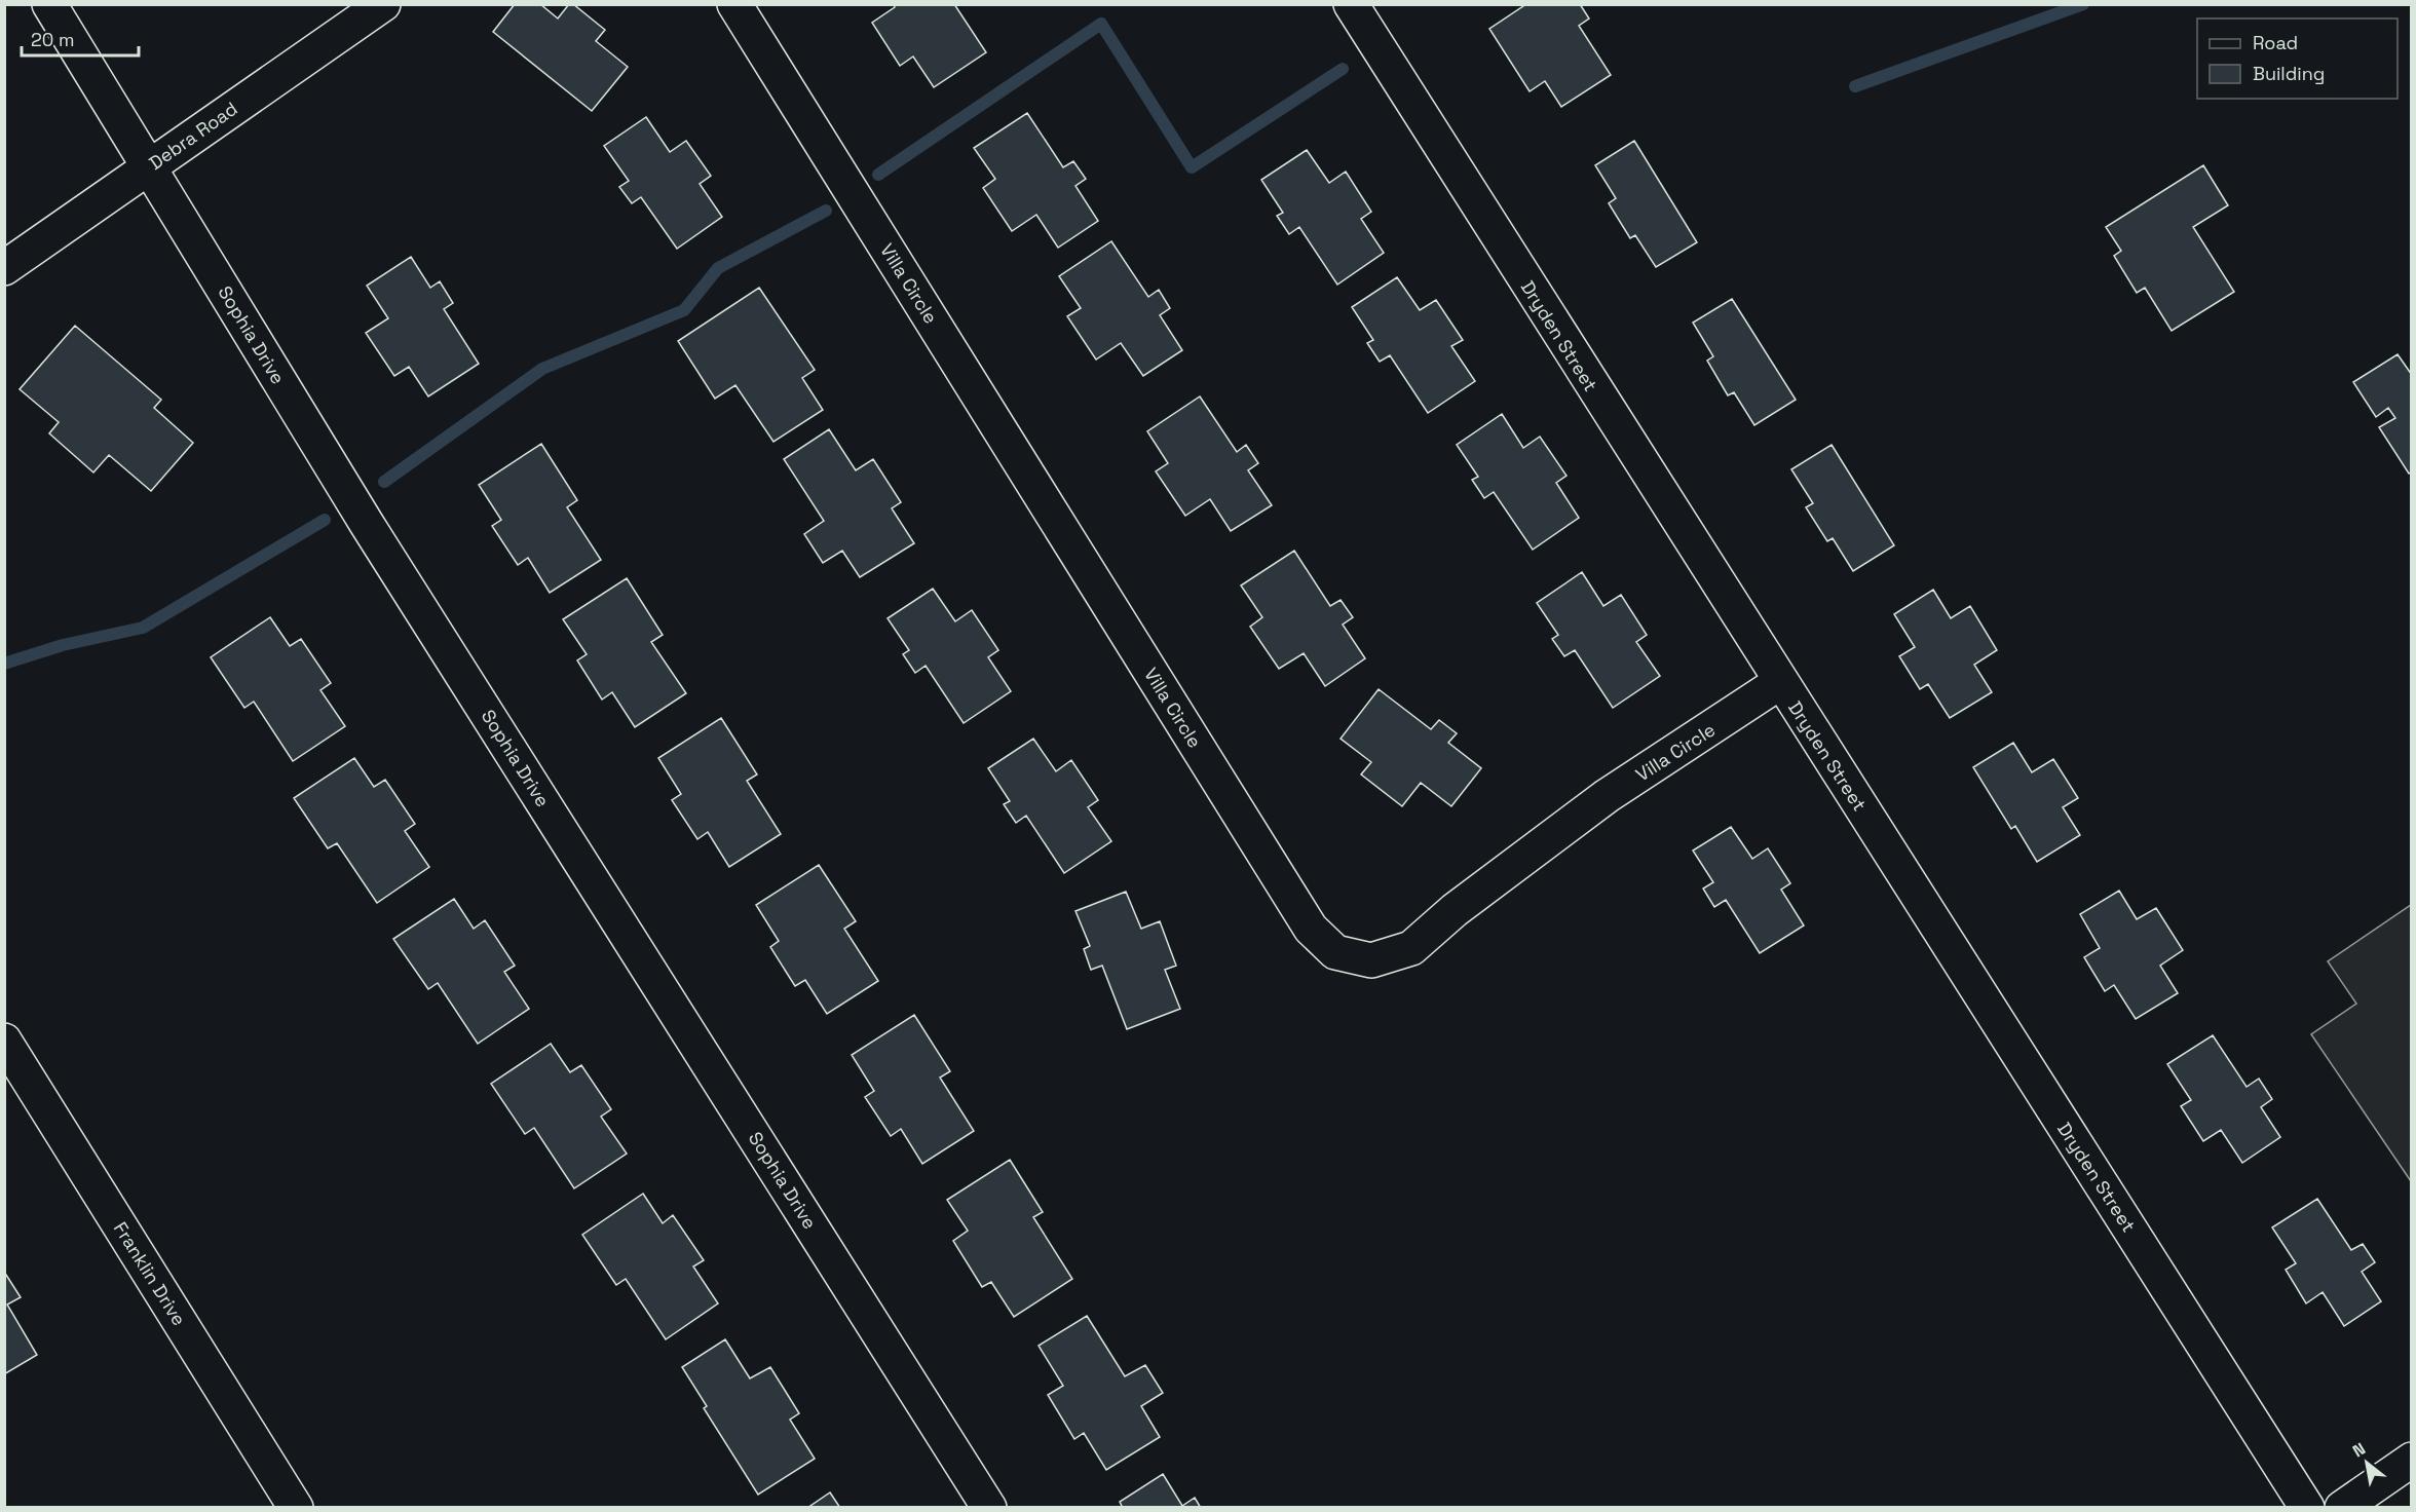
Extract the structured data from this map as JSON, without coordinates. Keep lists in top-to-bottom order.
{
  "streets": {
    "street": [
      "Debra Road",
      "Villa Circle",
      "Sophia Drive",
      "Dryden Street",
      "Franklin Drive"
    ]
  },
  "crossings": [
    ["Debra Road", "Sophia Drive"],
    ["Villa Circle", "Dryden Street"]
  ],
  "legend": ["Road", "Building"],
  "scale_bar": "20 m",
  "north": "top left"
}
